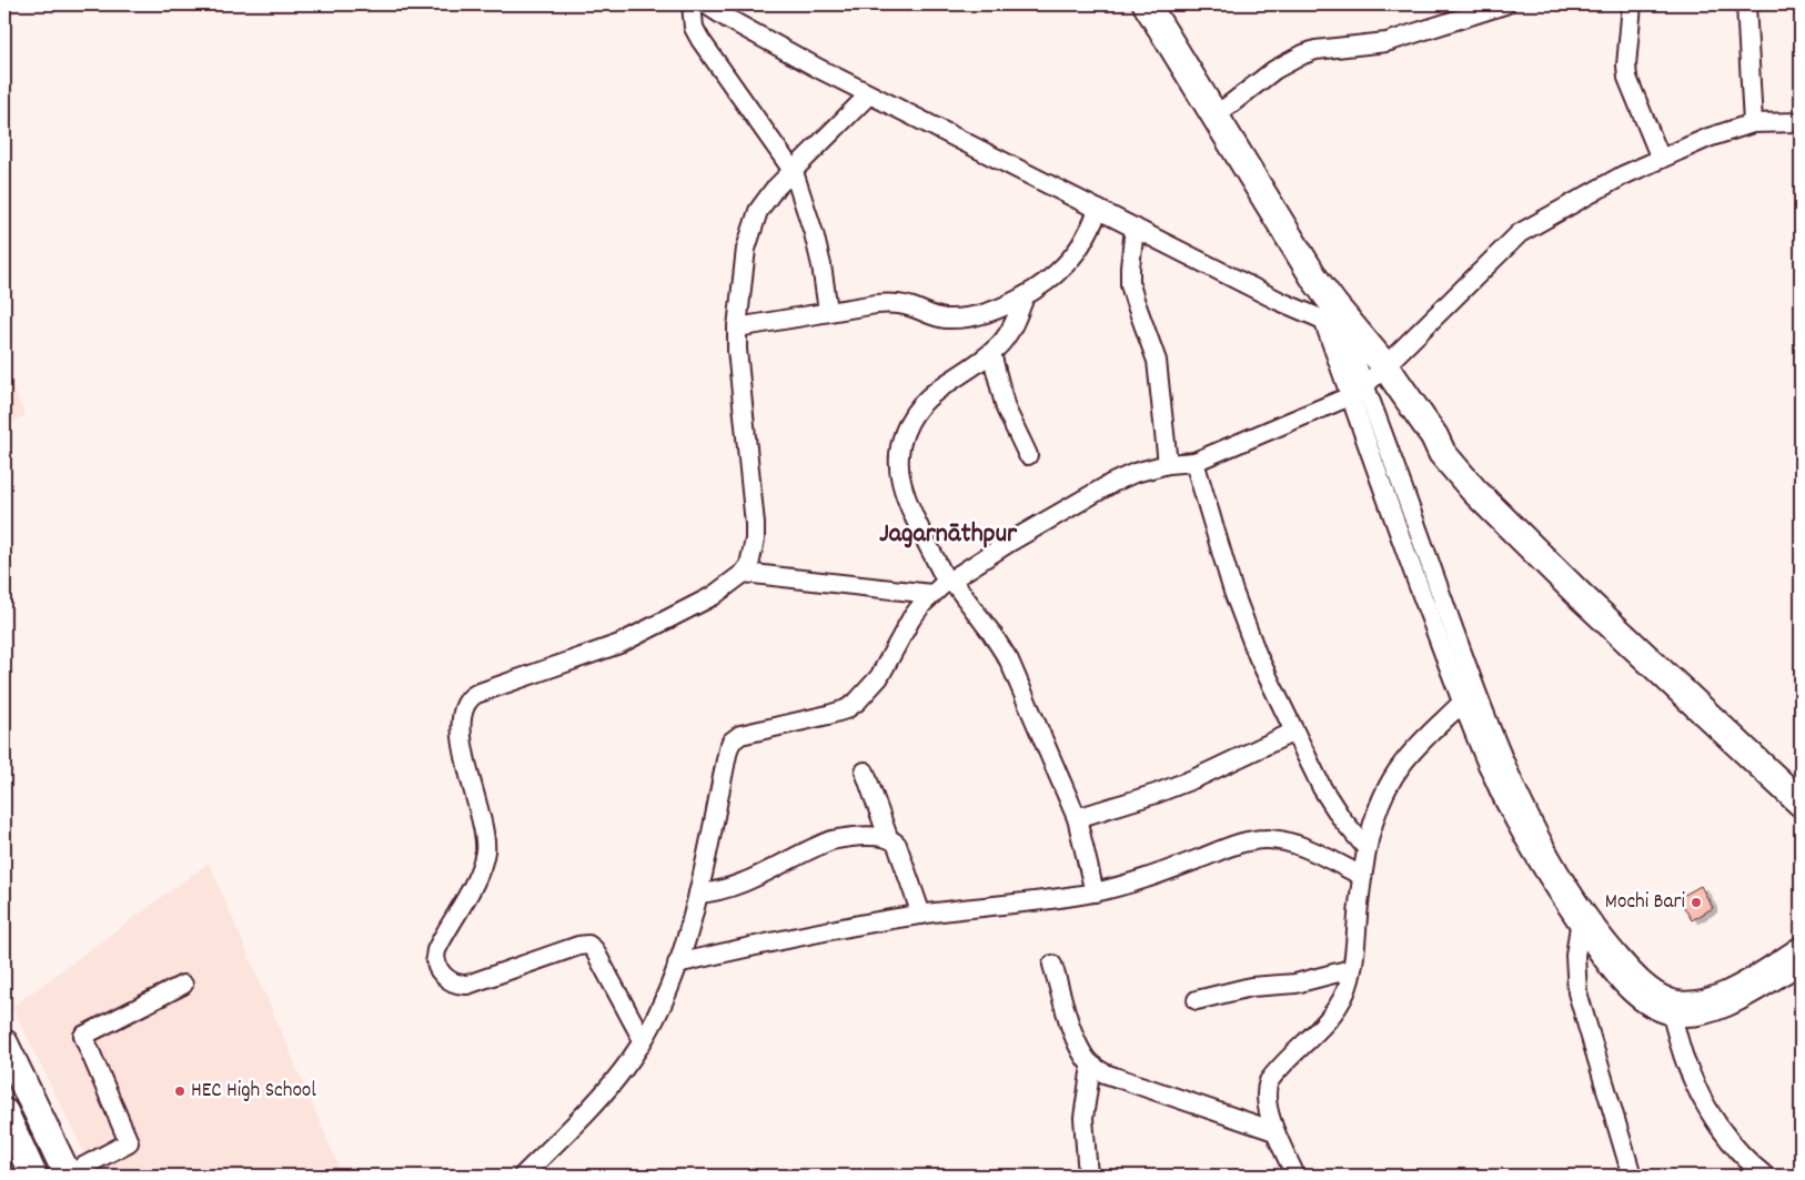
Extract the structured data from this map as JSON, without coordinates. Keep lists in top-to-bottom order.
{
  "districts": ["Jagarnāthpur"],
  "places": ["Mochi Bari", "HEC High School"]
}
